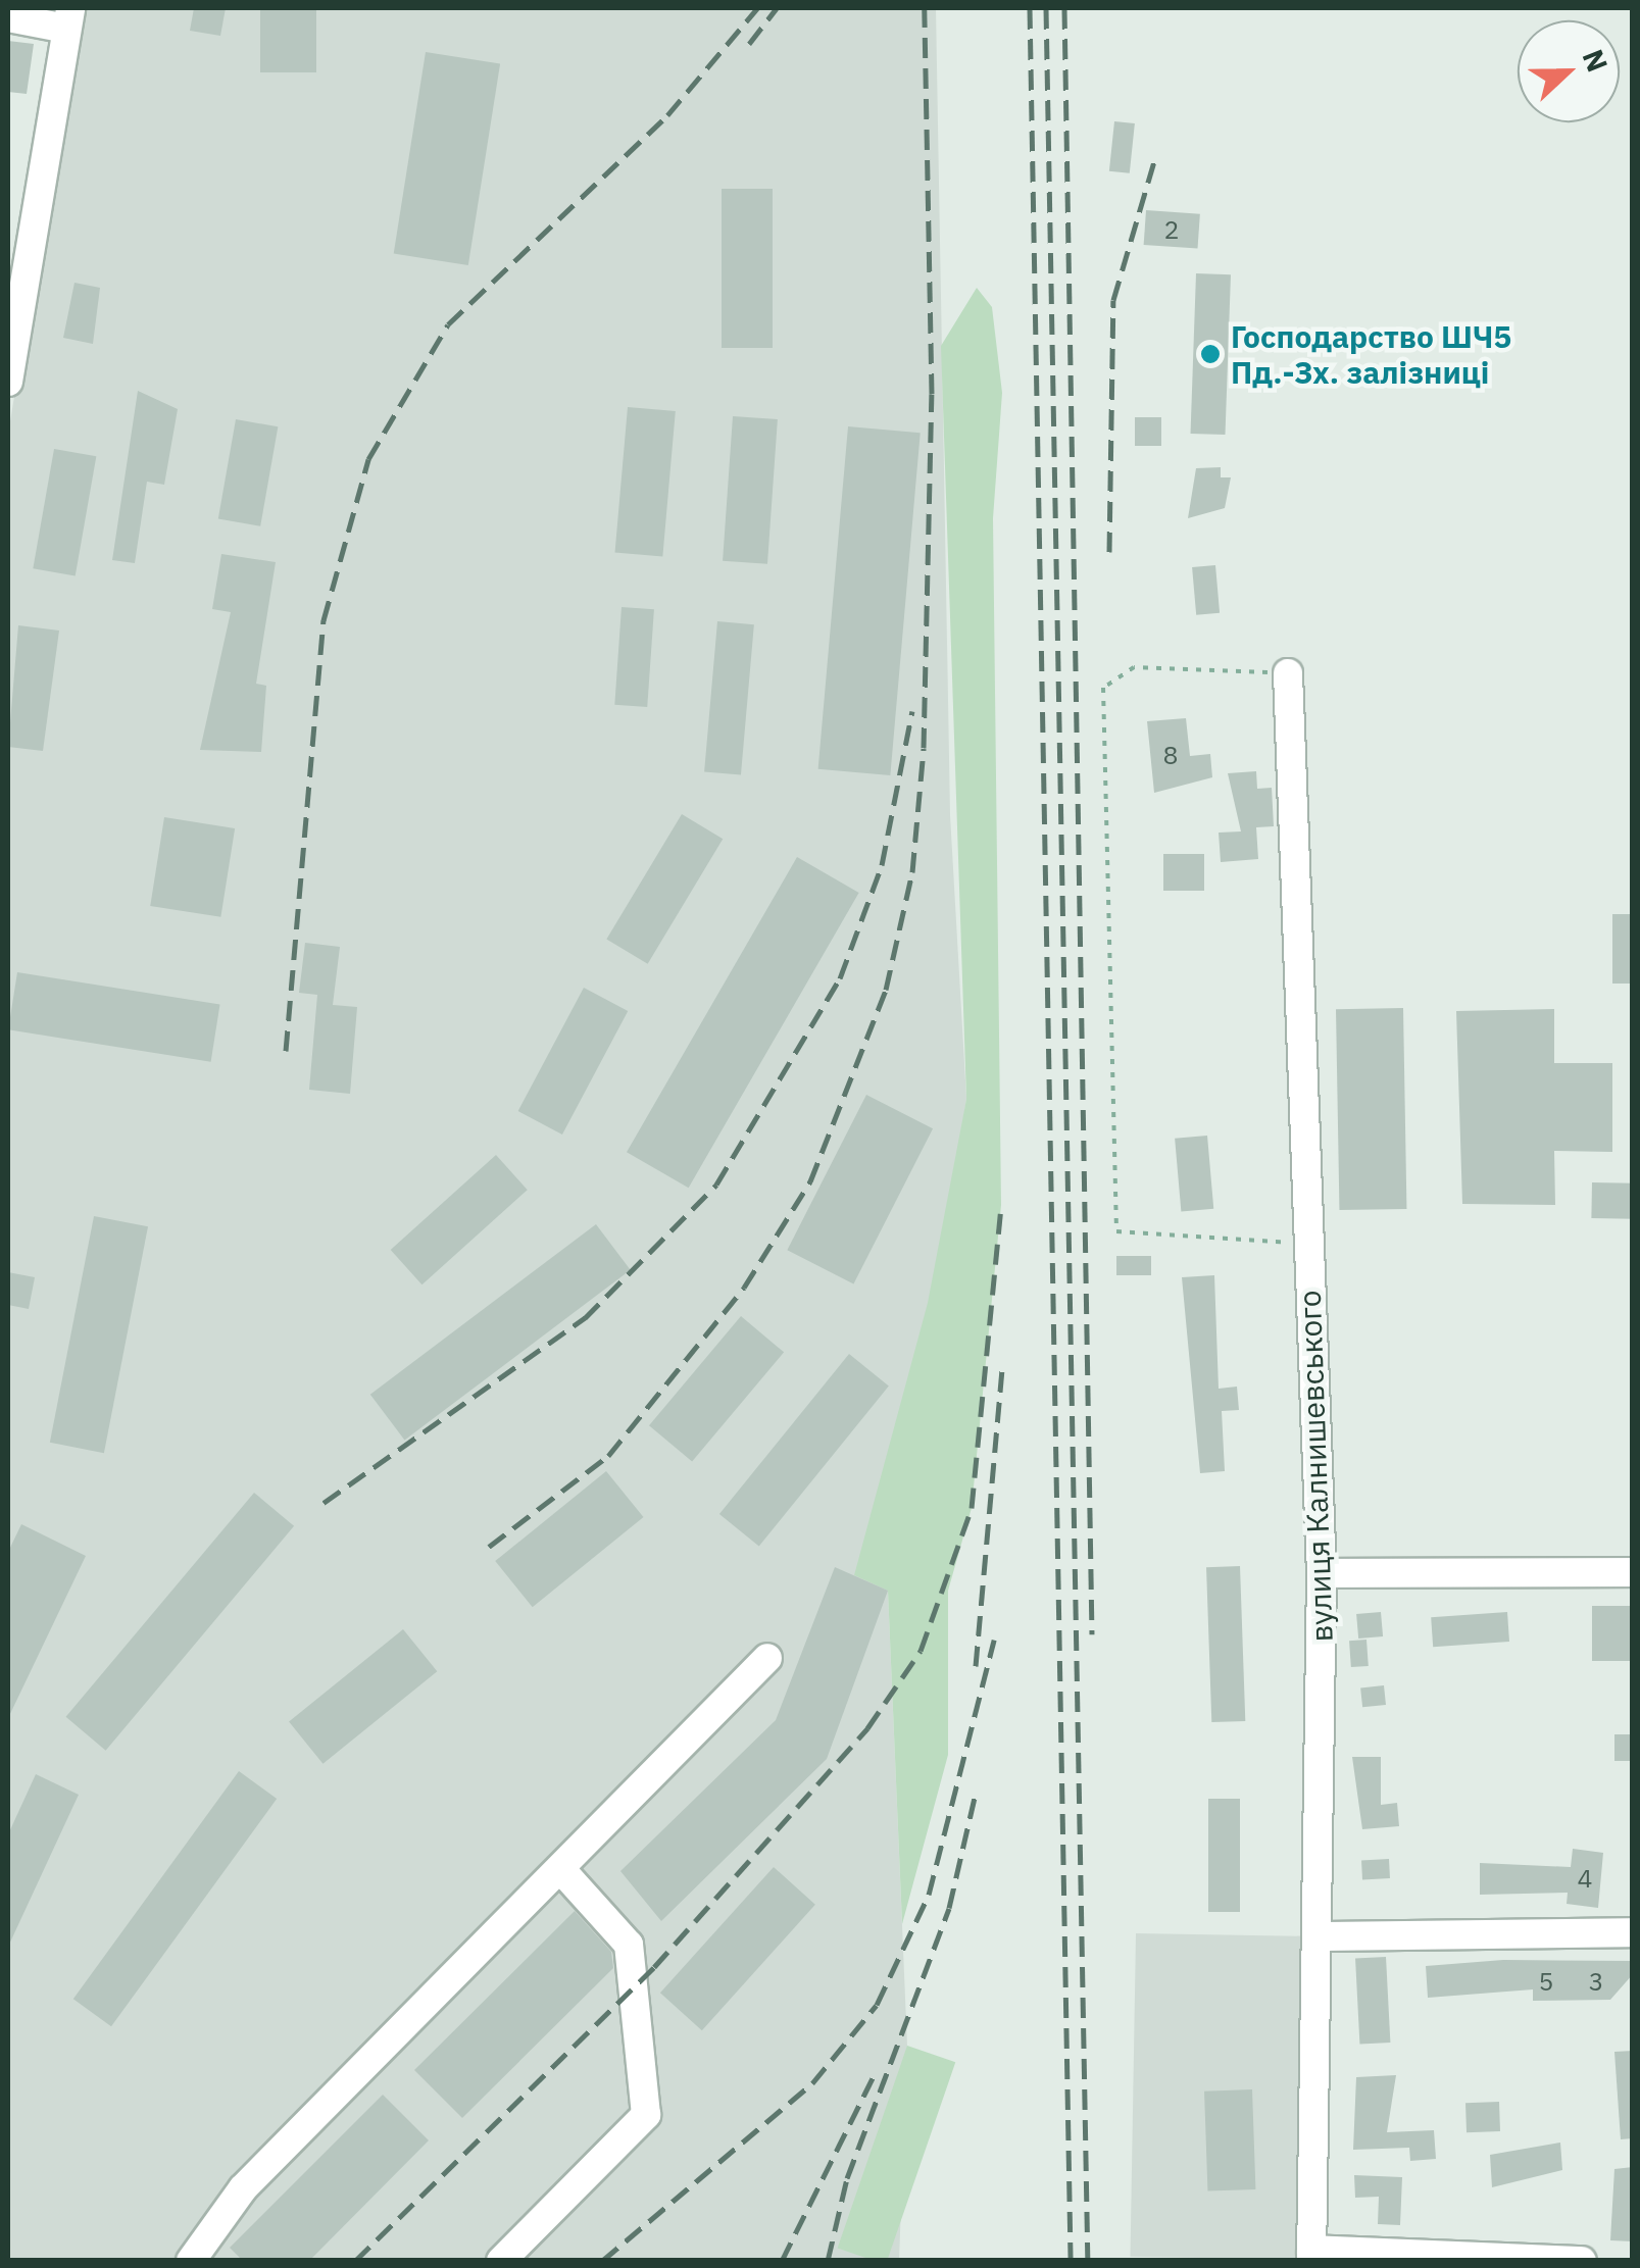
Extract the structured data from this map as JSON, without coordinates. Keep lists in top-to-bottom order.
{
  "streets": {
    "street": ["вулиця Калнишевського"]
  },
  "places": ["Господарство ШЧ5 Пд.-Зх. залізниці"],
  "house_numbers": [
    "2",
    "8",
    "4",
    "5",
    "3"
  ],
  "north": "right"
}
